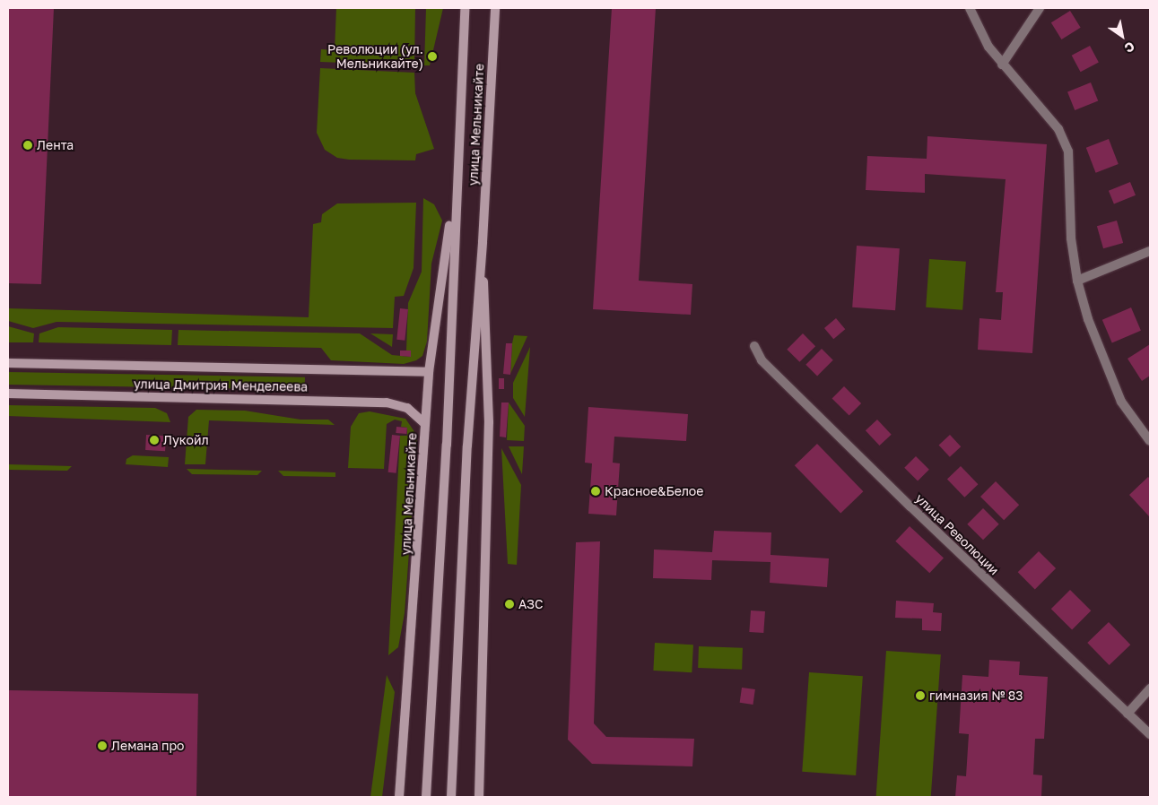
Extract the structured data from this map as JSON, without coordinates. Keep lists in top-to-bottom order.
{
  "streets": {
    "main road": ["улица Мельникайте", "улица Дмитрия Менделеева"],
    "street": ["улица Революции"]
  },
  "crossings": [
    ["улица Мельникайте", "улица Дмитрия Менделеева"]
  ],
  "places": [
    "Революции (ул. Мельникайте)",
    "Лента",
    "Лукойл",
    "Красное&Белое",
    "АЗС",
    "гимназия № 83",
    "Лемана про"
  ],
  "north": "bottom right"
}
